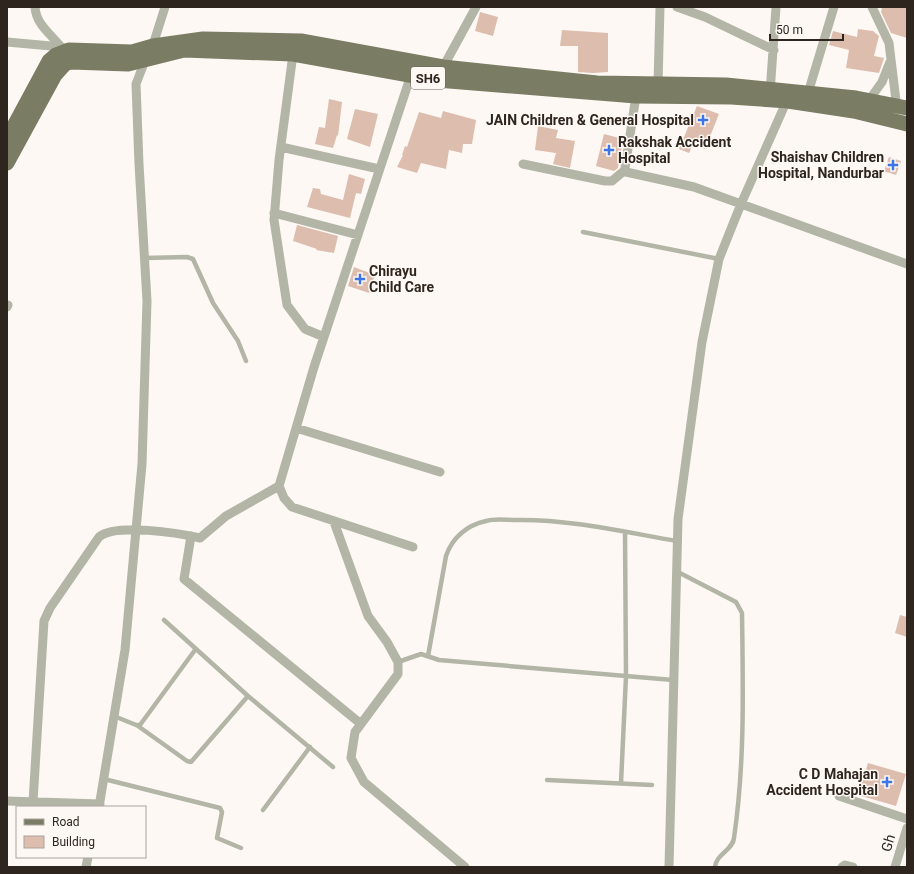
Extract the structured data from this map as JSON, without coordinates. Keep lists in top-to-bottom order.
{
  "streets": {
    "main road": ["SH6"],
    "street": ["Gh"]
  },
  "places": {
    "health": [
      "JAIN Children & General Hospital",
      "Rakshak Accident Hospital",
      "Shaishav Children Hospital, Nandurbar",
      "Chirayu Child Care",
      "C D Mahajan Accident Hospital"
    ]
  },
  "legend": ["Road", "Building"],
  "scale_bar": "50 m"
}
